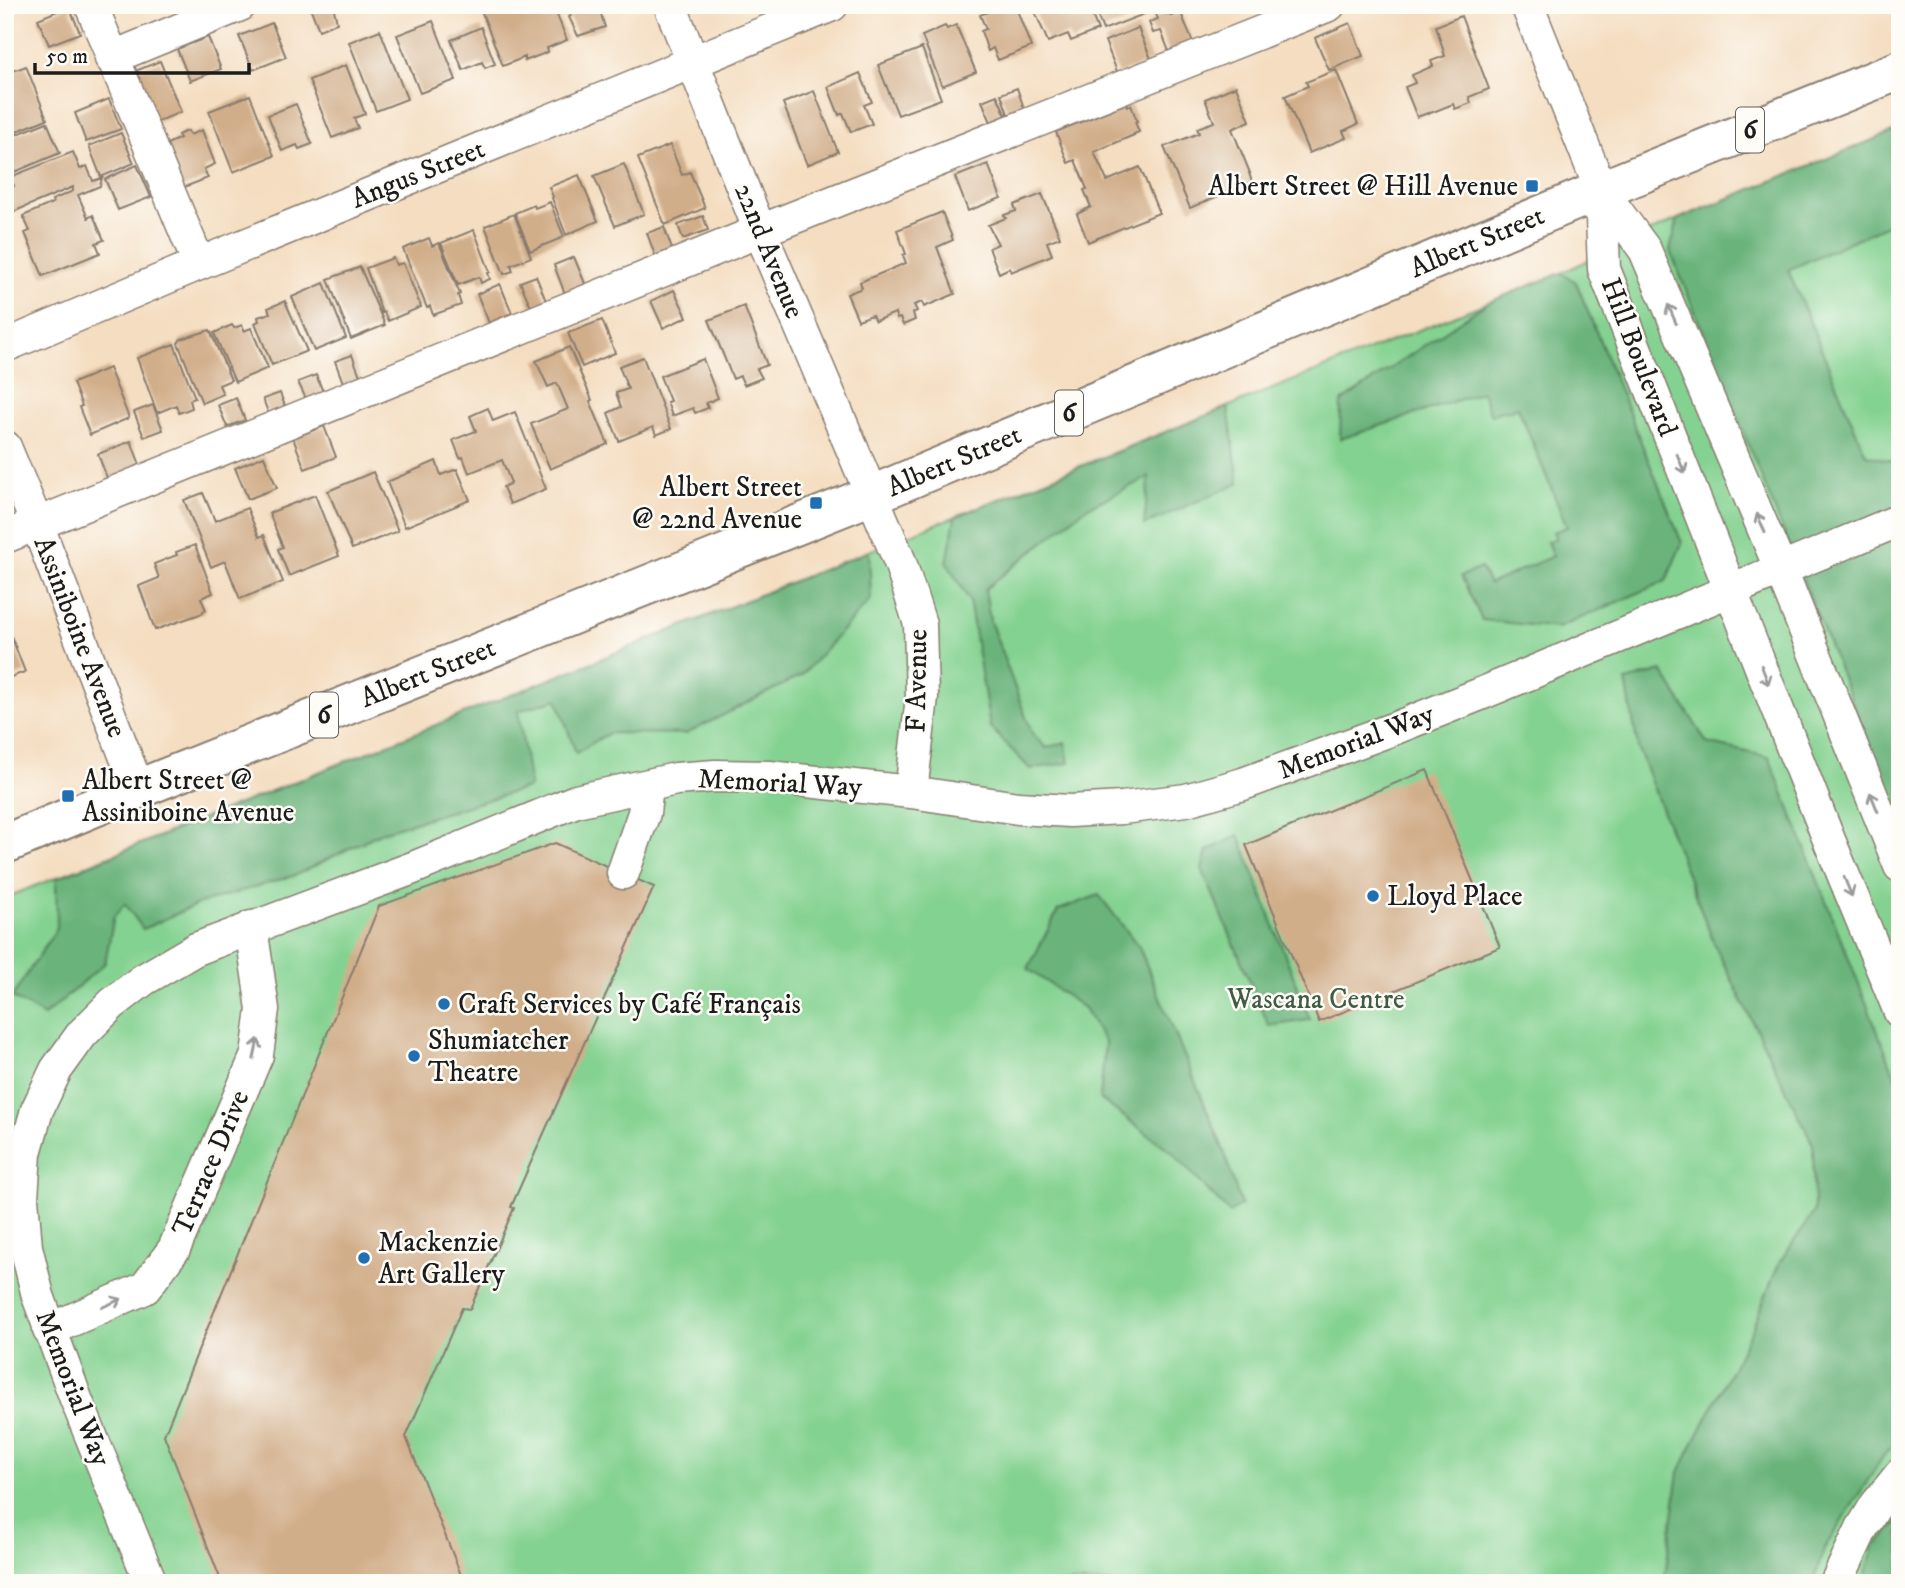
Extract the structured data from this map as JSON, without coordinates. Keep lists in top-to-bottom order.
{
  "streets": {
    "main road": ["6", "Albert Street"],
    "street": [
      "Angus Street",
      "22nd Avenue",
      "Hill Boulevard",
      "Assiniboine Avenue",
      "F Avenue",
      "Memorial Way",
      "Terrace Drive"
    ]
  },
  "crossings": [
    ["Angus Street", "22nd Avenue"],
    ["Albert Street", "22nd Avenue"],
    ["Albert Street", "Hill Boulevard"],
    ["Albert Street", "Assiniboine Avenue"],
    ["Albert Street", "F Avenue"],
    ["22nd Avenue", "F Avenue"],
    ["Hill Boulevard", "Memorial Way"],
    ["F Avenue", "Memorial Way"],
    ["Memorial Way", "Terrace Drive"]
  ],
  "one_way": ["Terrace Drive"],
  "parks": ["Wascana Centre"],
  "places": {
    "transit": ["Albert Street @ Hill Avenue", "Albert Street @ 22nd Avenue", "Albert Street @ Assiniboine Avenue"],
    "other": [
      "Lloyd Place",
      "Craft Services by Café Français",
      "Shumiatcher Theatre",
      "Mackenzie Art Gallery"
    ]
  },
  "scale_bar": "50 m"
}
